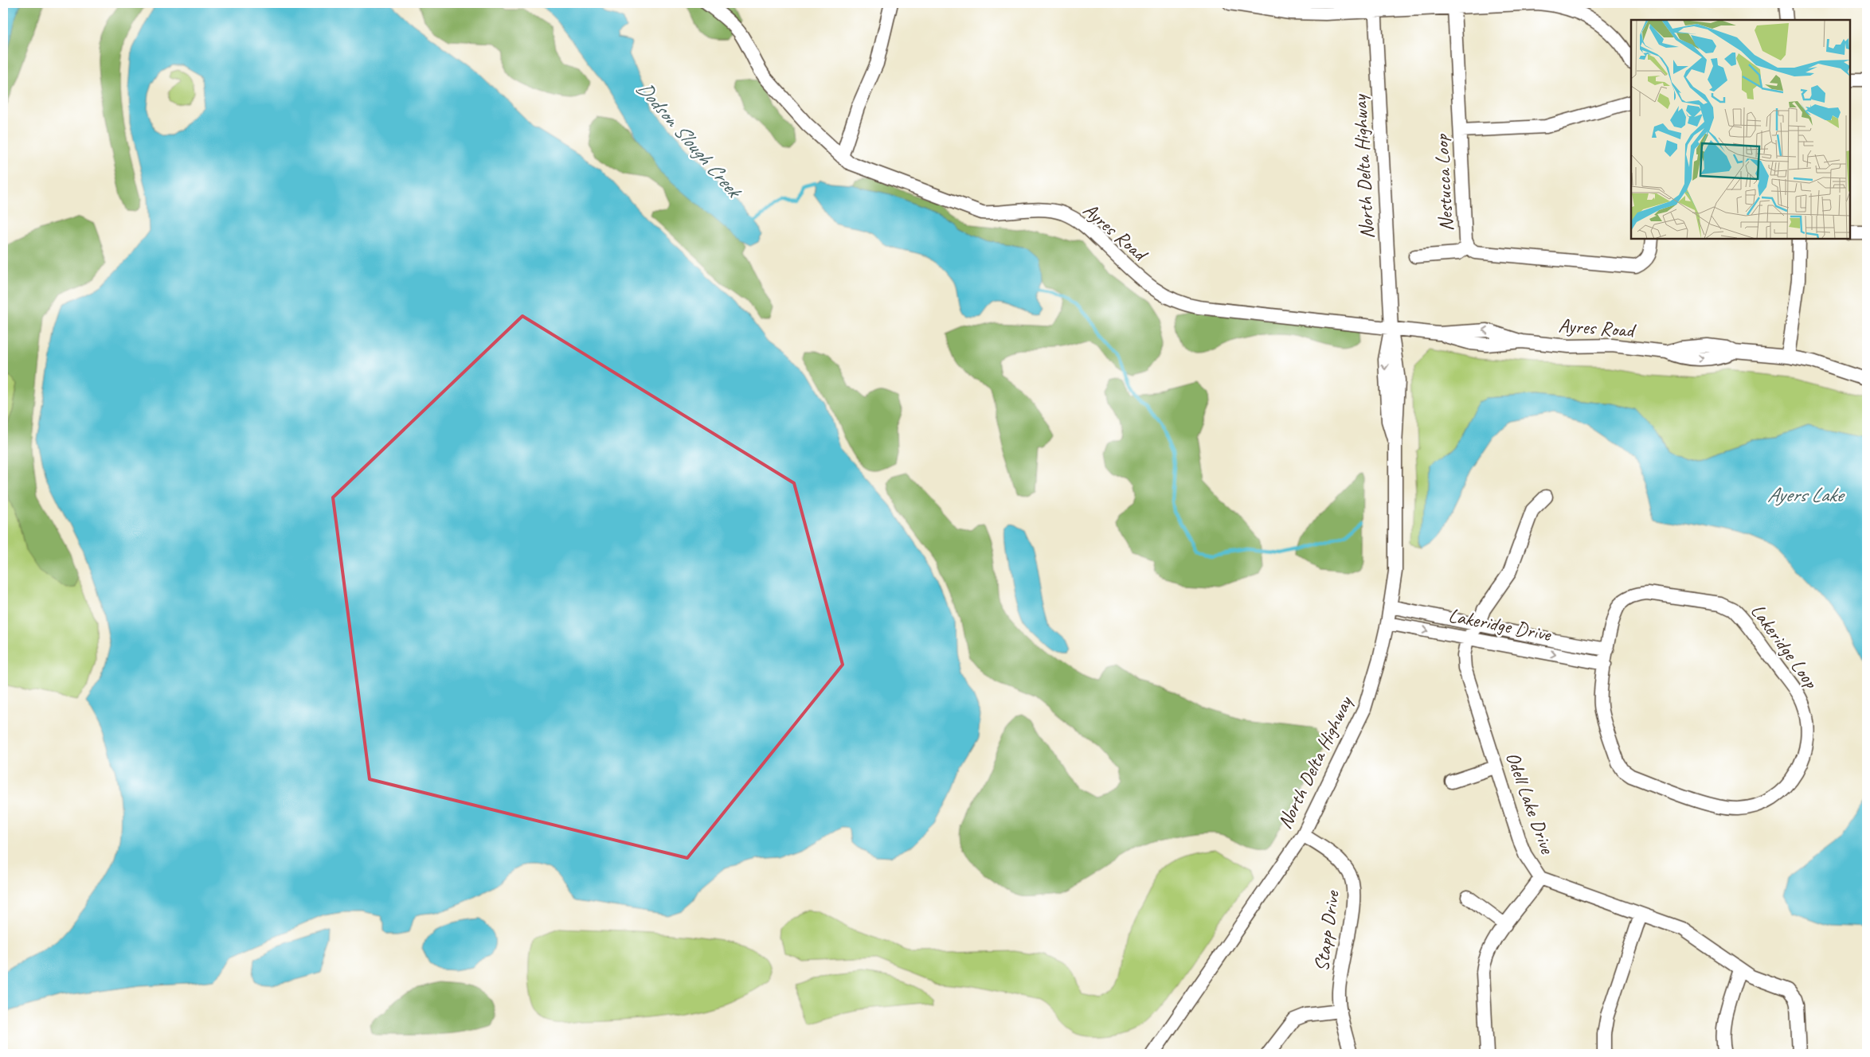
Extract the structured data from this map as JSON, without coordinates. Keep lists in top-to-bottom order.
{
  "streets": {
    "street": [
      "North Delta Highway",
      "Nestucca Loop",
      "Ayres Road",
      "Lakeridge Drive",
      "Lakeridge Loop",
      "Odell Lake Drive",
      "Stapp Drive"
    ]
  },
  "crossings": [
    ["North Delta Highway", "Ayres Road"],
    ["North Delta Highway", "Lakeridge Drive"],
    ["North Delta Highway", "Stapp Drive"],
    ["Lakeridge Drive", "Lakeridge Loop"],
    ["Lakeridge Drive", "Odell Lake Drive"]
  ],
  "water": ["Dodson Slough Creek", "Ayers Lake"]
}
